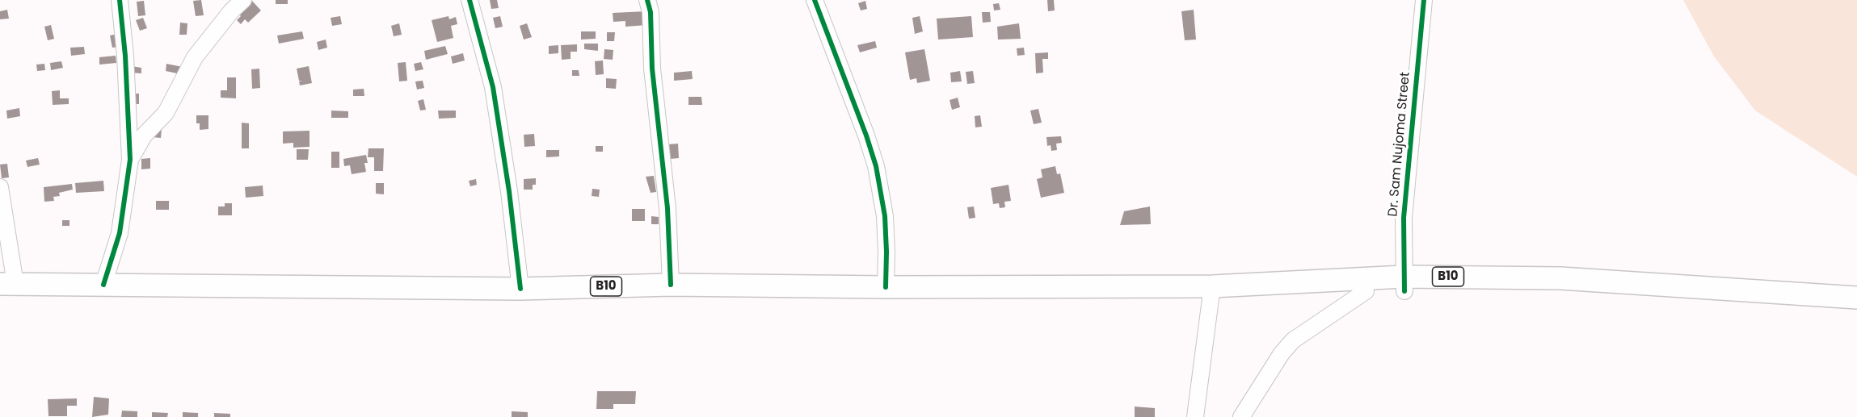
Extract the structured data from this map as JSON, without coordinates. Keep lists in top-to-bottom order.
{
  "streets": {
    "highway": ["B10"],
    "street": ["Dr. Sam Nujoma Street"]
  },
  "crossings": [
    ["Dr. Sam Nujoma Street", "B10"]
  ]
}
